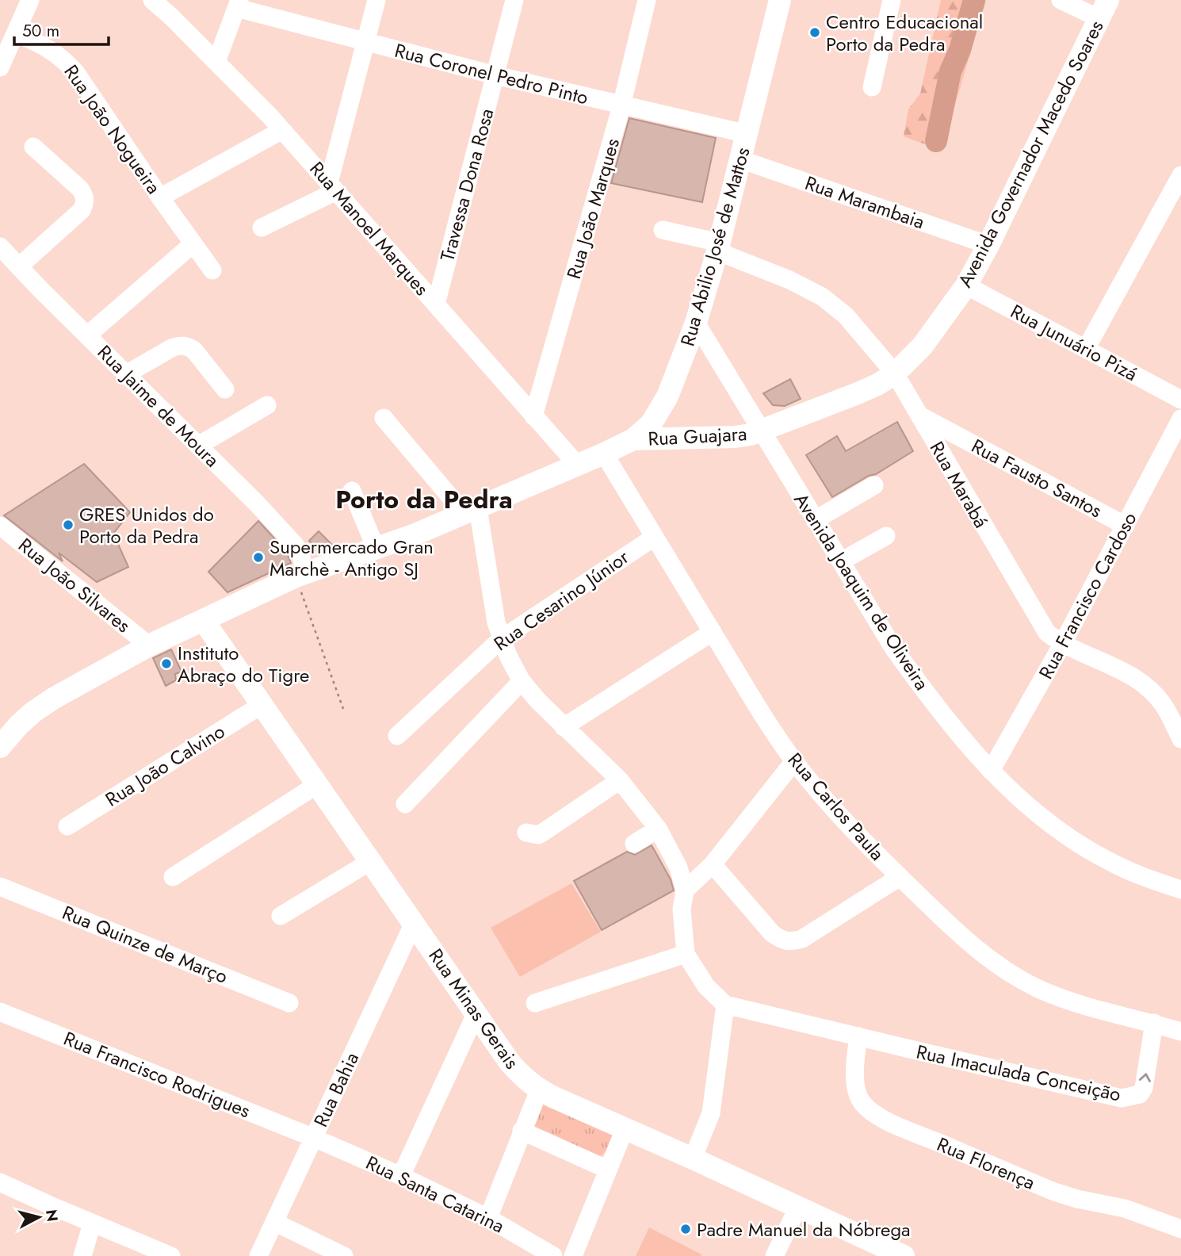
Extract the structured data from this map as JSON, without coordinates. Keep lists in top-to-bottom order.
{
  "streets": {
    "main road": [
      "Avenida Governador Macedo Soares",
      "Rua Abilio José de Mattos",
      "Rua Guajara",
      "Rua Minas Gerais"
    ],
    "street": [
      "Rua Coronel Pedro Pinto",
      "Rua João Nogueira",
      "Travessa Dona Rosa",
      "Rua Marambaia",
      "Rua João Marques",
      "Rua Manoel Marques",
      "Rua Junuário Pizá",
      "Rua Jaime de Moura",
      "Rua Fausto Santos",
      "Rua Marabá",
      "Rua João Silvares",
      "Avenida Joaquim de Oliveira",
      "Rua Francisco Cardoso",
      "Rua Cesarino Júnior",
      "Rua João Calvino",
      "Rua Carlos Paula",
      "Rua Quinze de Março",
      "Rua Imaculada Conceição",
      "Rua Francisco Rodrigues",
      "Rua Bahia",
      "Rua Florença",
      "Rua Santa Catarina"
    ]
  },
  "crossings": [
    ["Rua Coronel Pedro Pinto", "Travessa Dona Rosa"],
    ["Rua Coronel Pedro Pinto", "Rua João Marques"],
    ["Rua Coronel Pedro Pinto", "Rua Abilio José de Mattos"],
    ["Avenida Governador Macedo Soares", "Rua Marambaia"],
    ["Avenida Governador Macedo Soares", "Rua Junuário Pizá"],
    ["Avenida Governador Macedo Soares", "Rua Guajara"],
    ["Avenida Governador Macedo Soares", "Rua Marabá"],
    ["Avenida Governador Macedo Soares", "Avenida Joaquim de Oliveira"],
    ["Travessa Dona Rosa", "Rua Manoel Marques"],
    ["Rua Marambaia", "Rua Abilio José de Mattos"],
    ["Rua João Marques", "Rua Manoel Marques"],
    ["Rua Manoel Marques", "Rua Abilio José de Mattos"],
    ["Rua Abilio José de Mattos", "Rua Jaime de Moura"],
    ["Rua Abilio José de Mattos", "Rua Guajara"],
    ["Rua Abilio José de Mattos", "Rua Marabá"],
    ["Rua Abilio José de Mattos", "Rua João Silvares"],
    ["Rua Abilio José de Mattos", "Avenida Joaquim de Oliveira"],
    ["Rua Abilio José de Mattos", "Rua Carlos Paula"],
    ["Rua Abilio José de Mattos", "Rua Minas Gerais"],
    ["Rua Guajara", "Avenida Joaquim de Oliveira"],
    ["Rua Fausto Santos", "Rua Marabá"],
    ["Rua Fausto Santos", "Rua Francisco Cardoso"],
    ["Rua Marabá", "Rua Francisco Cardoso"],
    ["Avenida Joaquim de Oliveira", "Rua Francisco Cardoso"],
    ["Rua Cesarino Júnior", "Rua Carlos Paula"],
    ["Rua João Calvino", "Rua Minas Gerais"],
    ["Rua Carlos Paula", "Rua Imaculada Conceição"],
    ["Rua Minas Gerais", "Rua Bahia"],
    ["Rua Imaculada Conceição", "Rua Florença"],
    ["Rua Francisco Rodrigues", "Rua Bahia"],
    ["Rua Francisco Rodrigues", "Rua Santa Catarina"],
    ["Rua Bahia", "Rua Santa Catarina"]
  ],
  "one_way": ["Rua Imaculada Conceição"],
  "districts": ["Porto da Pedra"],
  "places": [
    "Centro Educacional Porto da Pedra",
    "GRES Unidos do Porto da Pedra",
    "Supermercado Gran Marchè - Antigo SJ",
    "Instituto Abraço do Tigre",
    "Padre Manuel da Nóbrega"
  ],
  "scale_bar": "50 m",
  "north": "right"
}
